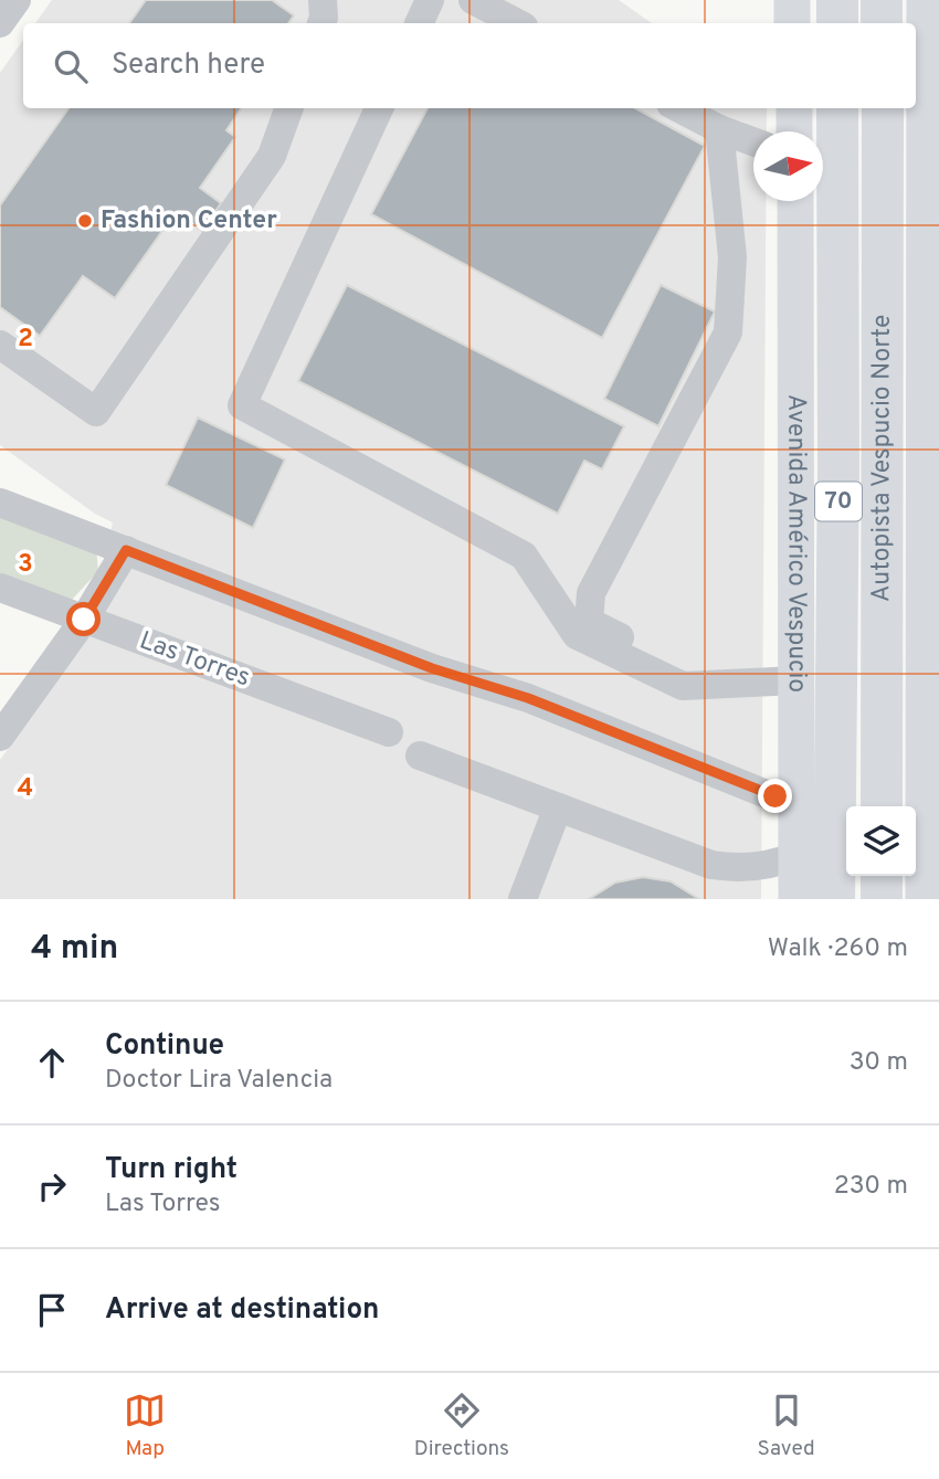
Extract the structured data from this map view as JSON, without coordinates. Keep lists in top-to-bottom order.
{
  "streets": {
    "highway": ["Autopista Vespucio Norte", "70"],
    "main road": ["Avenida Américo Vespucio"],
    "street": ["Las Torres"]
  },
  "places": ["Fashion Center"],
  "north": "right",
  "page": {
    "search": "Search here",
    "heading": ["4 min", "Walk · 260 m"],
    "list": [
      ["Continue", "Doctor Lira Valencia", "30 m"],
      ["Turn right", "Las Torres", "230 m"],
      "Arrive at destination"
    ],
    "nav": ["Map", "Directions", "Saved"]
  },
  "grid": {
    "rows": ["2", "3", "4"]
  }
}
